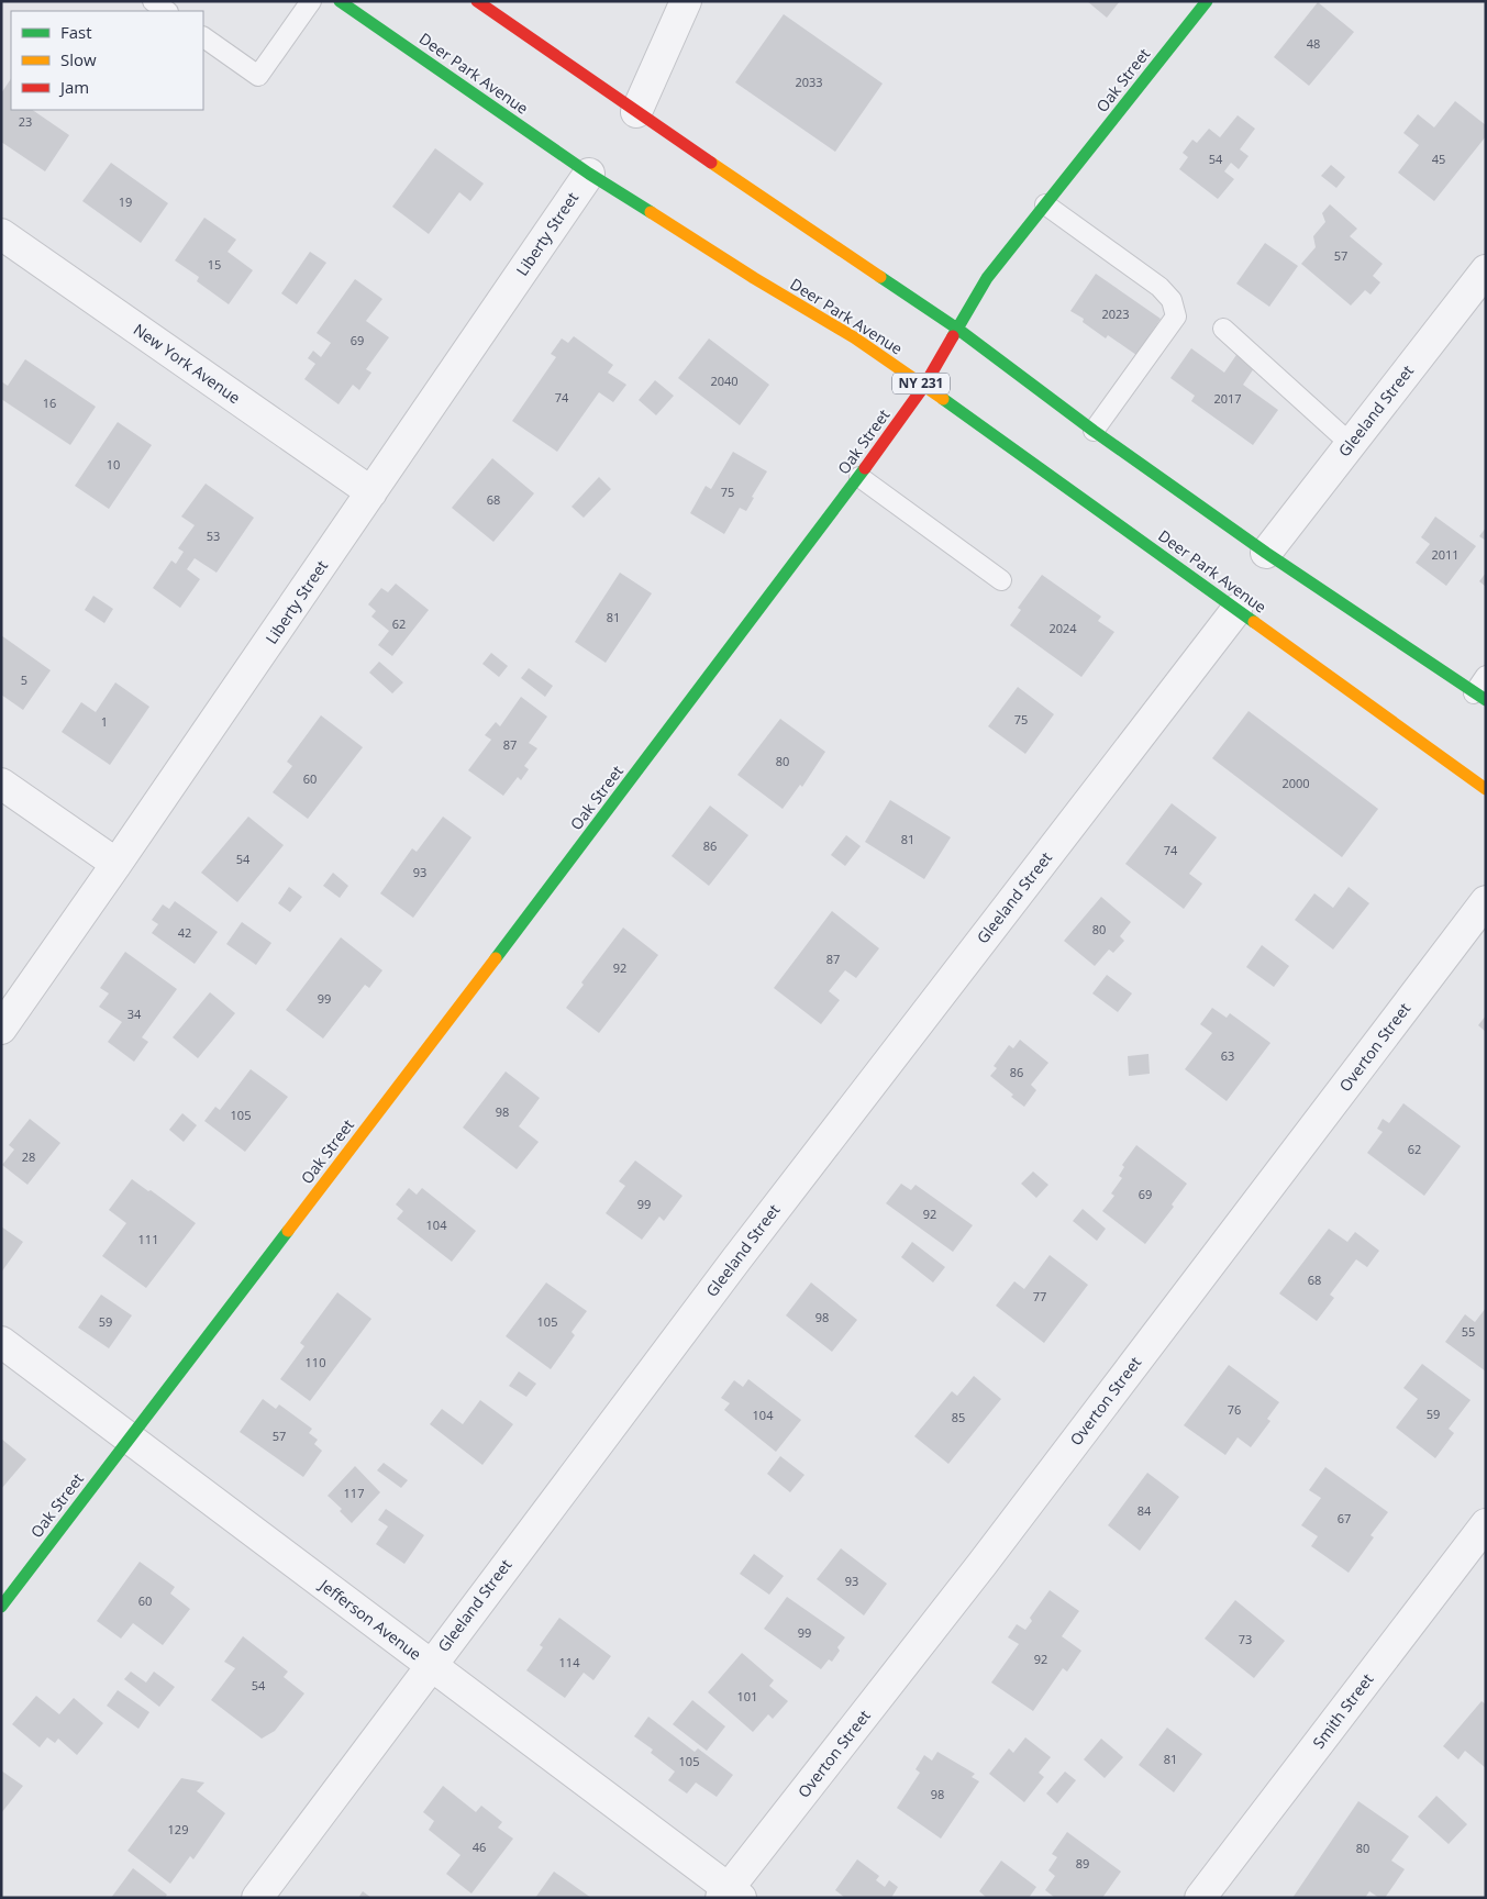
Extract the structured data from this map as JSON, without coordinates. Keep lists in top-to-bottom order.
{
  "streets": {
    "main road": ["Deer Park Avenue", "Oak Street", "NY 231"],
    "street": [
      "Liberty Street",
      "New York Avenue",
      "Gleeland Street",
      "Overton Street",
      "Jefferson Avenue",
      "Smith Street"
    ]
  },
  "crossings": [
    ["Deer Park Avenue", "Oak Street"],
    ["Deer Park Avenue", "Liberty Street"],
    ["Deer Park Avenue", "Gleeland Street"],
    ["Oak Street", "Jefferson Avenue"],
    ["Liberty Street", "New York Avenue"],
    ["Gleeland Street", "Jefferson Avenue"],
    ["Overton Street", "Jefferson Avenue"]
  ],
  "house_numbers": [
    "48",
    "2033",
    "23",
    "54",
    "45",
    "19",
    "57",
    "15",
    "2023",
    "69",
    "2040",
    "74",
    "2017",
    "16",
    "10",
    "75",
    "68",
    "53",
    "2011",
    "81",
    "62",
    "2024",
    "5",
    "75",
    "1",
    "87",
    "80",
    "60",
    "2000",
    "81",
    "86",
    "74",
    "54",
    "93",
    "80",
    "42",
    "87",
    "92",
    "99",
    "34",
    "63",
    "86",
    "98",
    "105",
    "62",
    "28",
    "69",
    "99",
    "92",
    "104",
    "111",
    "68",
    "77",
    "98",
    "59",
    "105",
    "55",
    "110",
    "76",
    "59",
    "104",
    "85",
    "57",
    "117",
    "84",
    "67",
    "93",
    "60",
    "99",
    "73",
    "92",
    "114",
    "54",
    "101",
    "81",
    "105",
    "98",
    "129",
    "46",
    "80",
    "89"
  ],
  "legend": ["Fast", "Slow", "Jam"]
}
